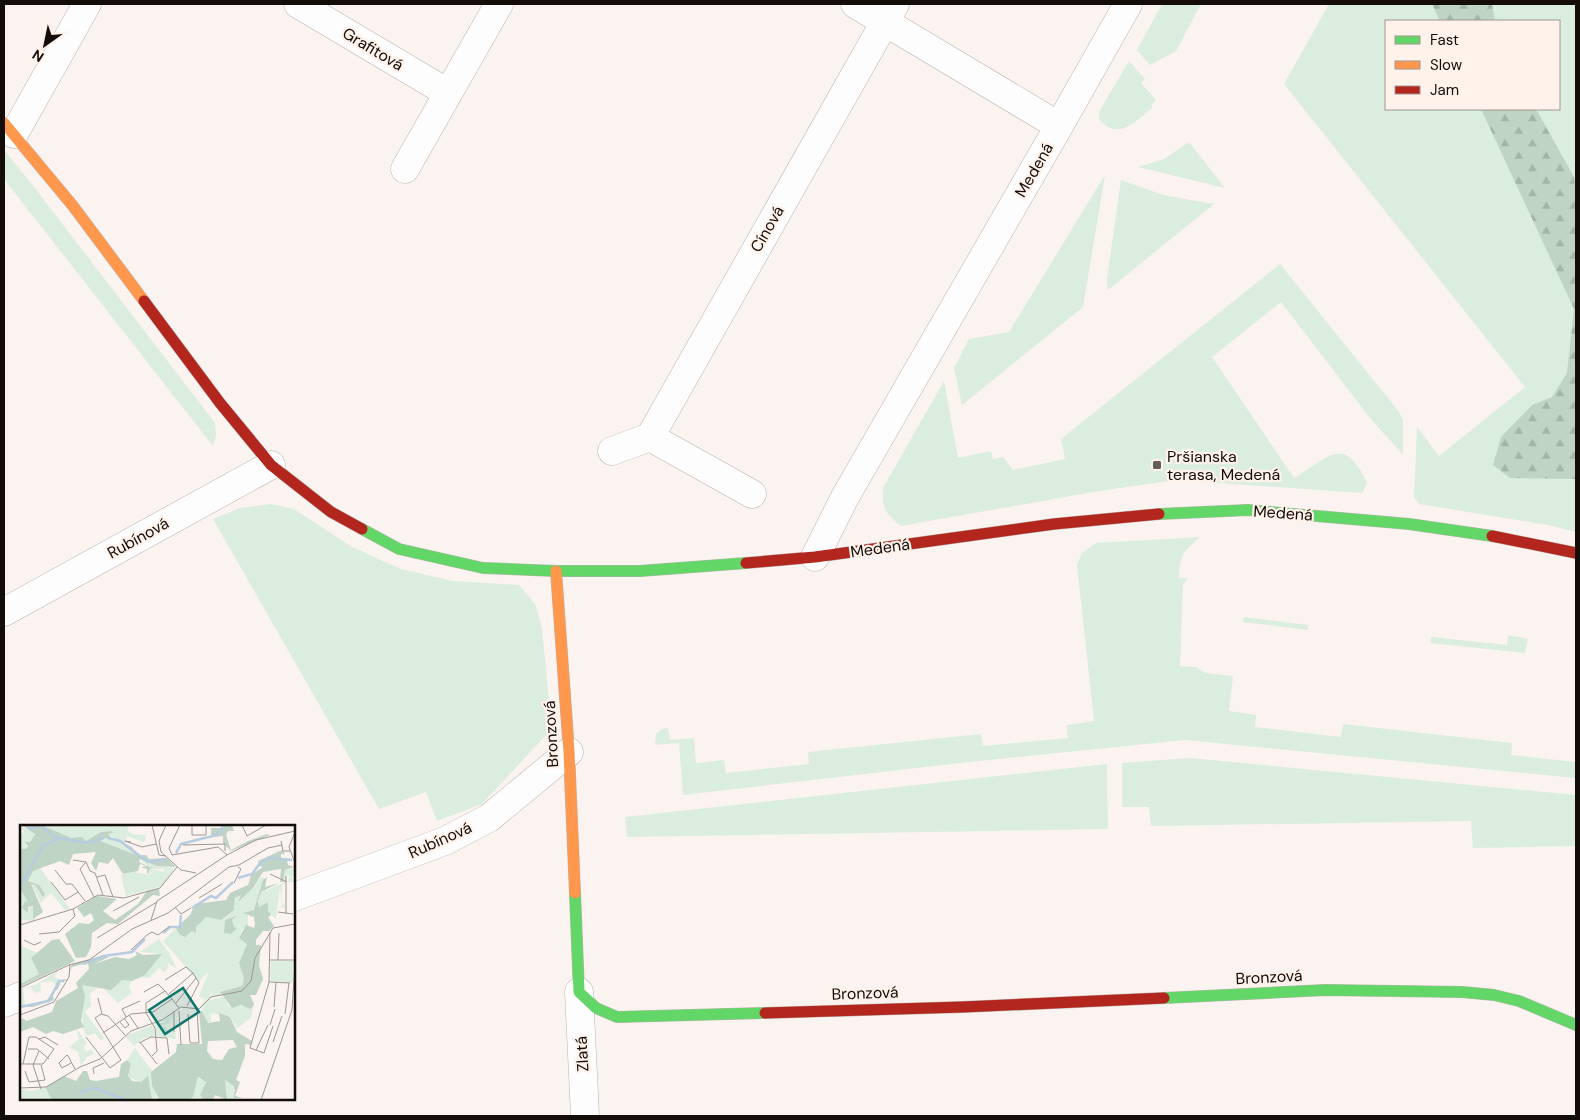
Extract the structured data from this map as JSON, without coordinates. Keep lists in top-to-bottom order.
{
  "streets": {
    "street": [
      "Grafitová",
      "Medená",
      "Cínová",
      "Rubínová",
      "Bronzová",
      "Zlatá"
    ]
  },
  "crossings": [
    ["Rubínová", "Bronzová"],
    ["Bronzová", "Zlatá"]
  ],
  "places": {
    "transit": ["Pršianska terasa, Medená"]
  },
  "legend": ["Fast", "Slow", "Jam"],
  "north": "bottom left"
}
